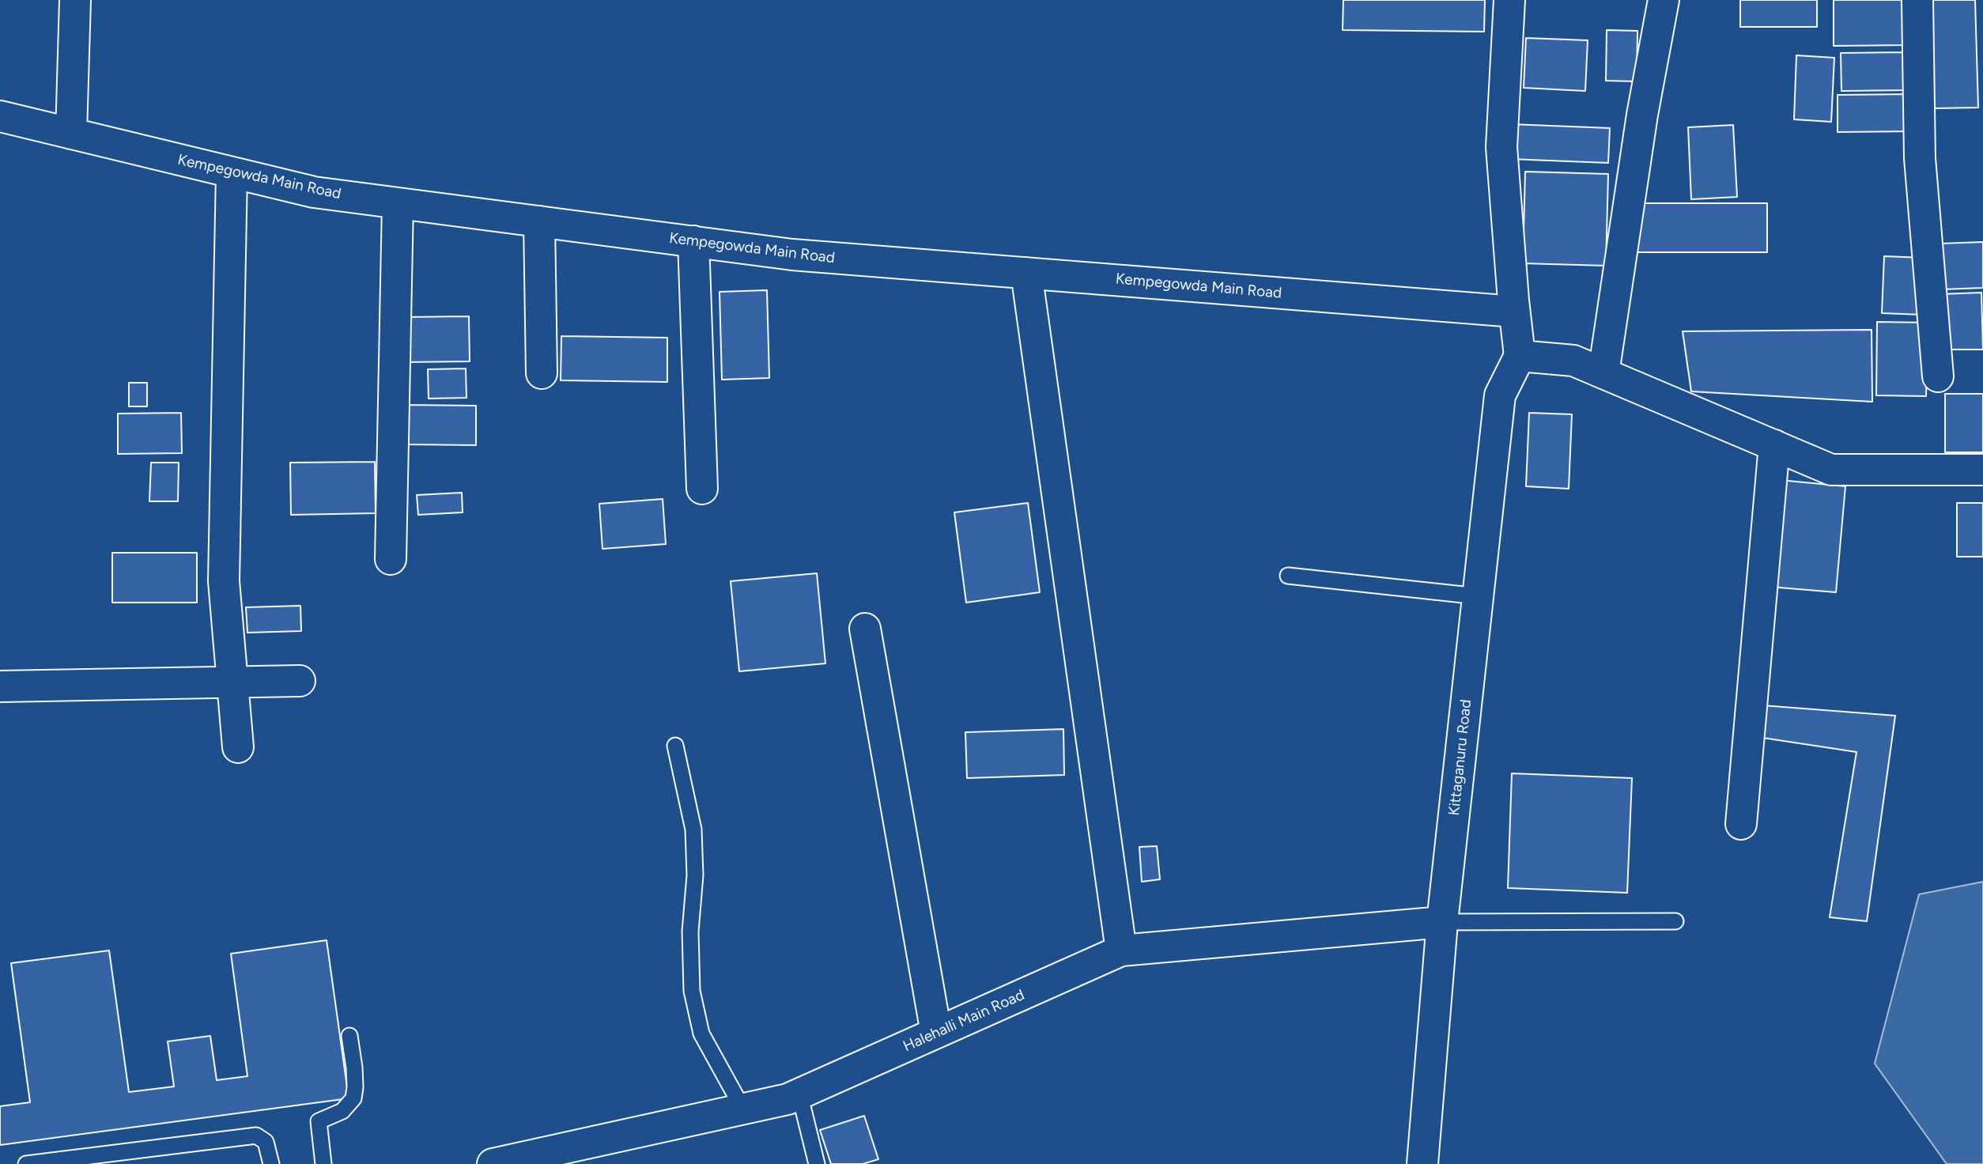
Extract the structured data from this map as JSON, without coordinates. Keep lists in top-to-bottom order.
{
  "streets": {
    "street": ["Kempegowda Main Road", "Kittaganuru Road", "Halehalli Main Road"]
  },
  "crossings": [
    ["Kittaganuru Road", "Halehalli Main Road"]
  ]
}
